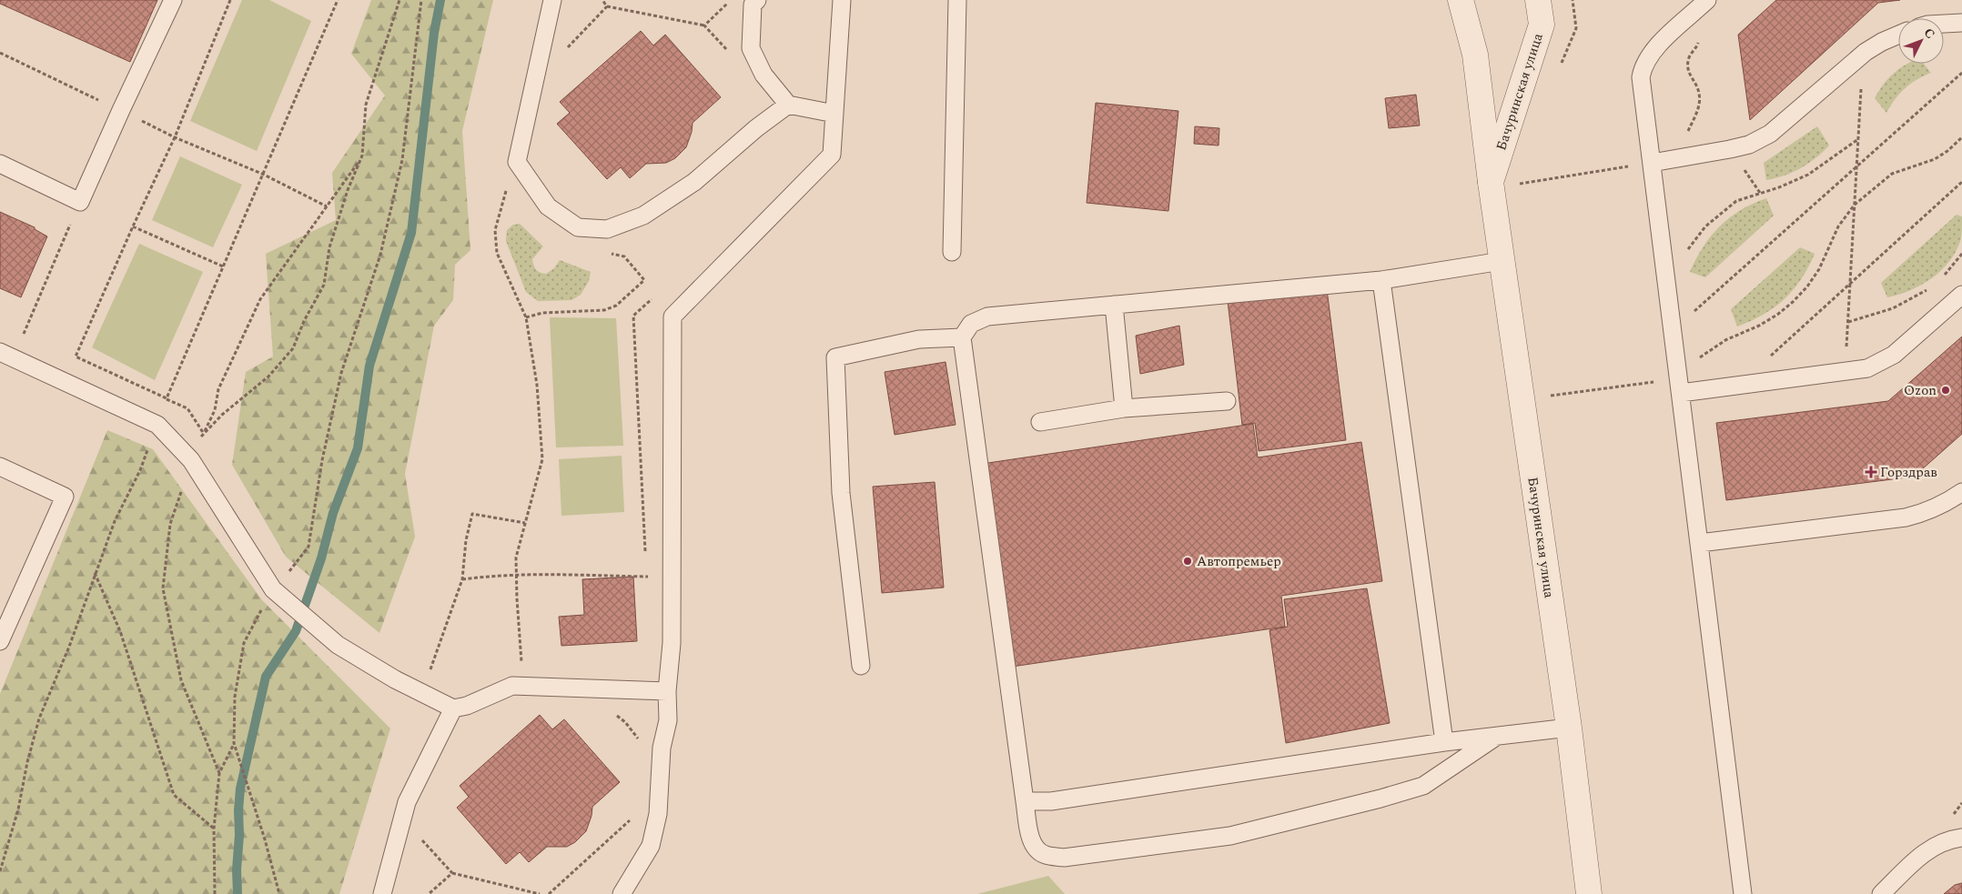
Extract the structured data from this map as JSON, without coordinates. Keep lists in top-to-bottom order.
{
  "streets": {
    "street": ["Бачуринская улица"]
  },
  "places": {
    "other": ["Ozon", "Автопремьер"],
    "health": ["Горздрав"]
  },
  "north": "top right"
}
